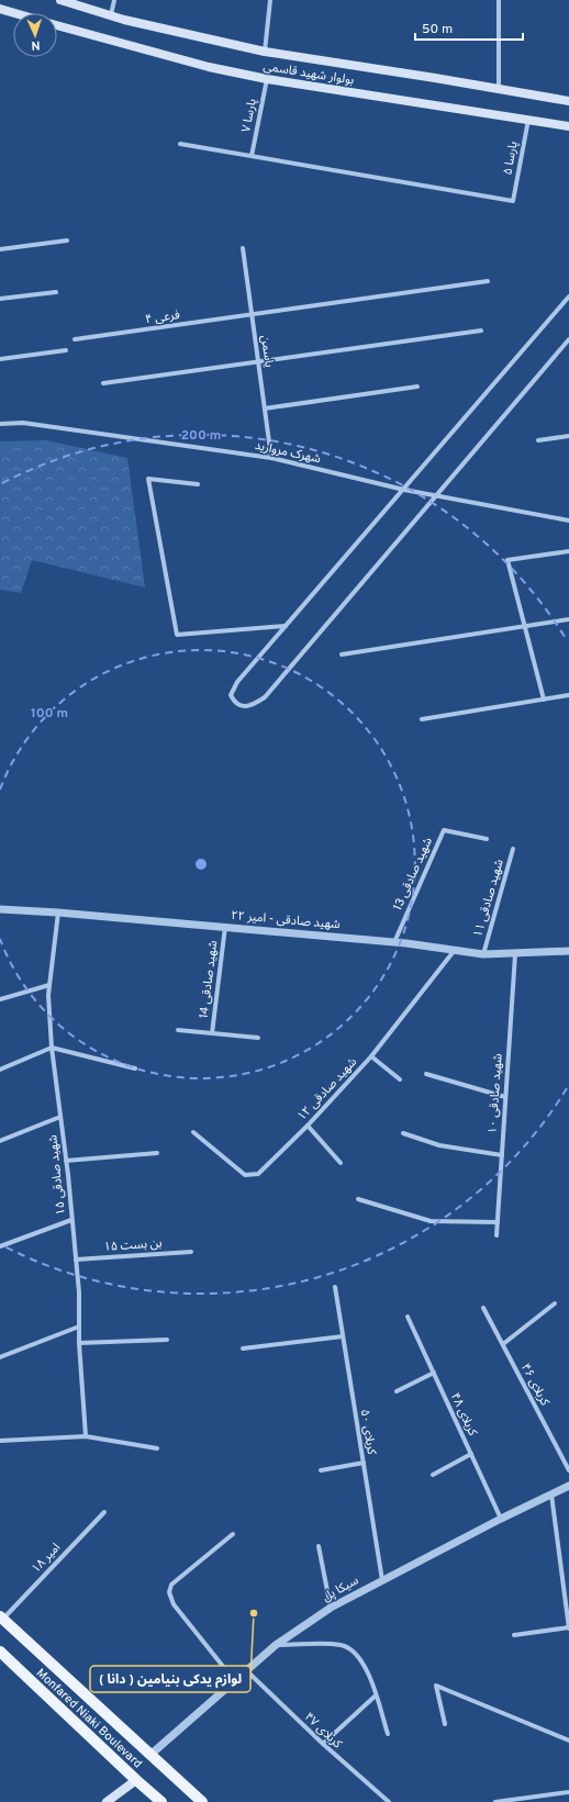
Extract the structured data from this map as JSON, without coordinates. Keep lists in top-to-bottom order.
{
  "streets": {
    "main road": ["بولوار شهید قاسمی", "Monfared Niaki Boulevard"],
    "street": [
      "پارسا ۷",
      "پارسا ۵",
      "فرعی ۴",
      "یاسمن",
      "شهرک مروارید",
      "شهید صادقی 13",
      "شهید صادقی ۱۱",
      "شهید صادقی - امیر ۲۲",
      "شهید صادقی 14",
      "شهید صادقی ۱۲",
      "شهید صادقی ۱۰",
      "شهید صادقی ۱۵",
      "بن بست ۱۵",
      "کربلای ۴۶",
      "کربلای ۴۸",
      "کربلای ۵۰",
      "امیر ۱۸",
      "سیکا پل",
      "کربلای ۴۷"
    ]
  },
  "crossings": [
    ["بولوار شهید قاسمی", "پارسا ۷"],
    ["بولوار شهید قاسمی", "پارسا ۵"],
    ["پارسا ۷", "پارسا ۵"],
    ["فرعی ۴", "یاسمن"],
    ["یاسمن", "شهرک مروارید"],
    ["شهید صادقی 13", "شهید صادقی - امیر ۲۲"],
    ["شهید صادقی ۱۱", "شهید صادقی - امیر ۲۲"],
    ["شهید صادقی - امیر ۲۲", "شهید صادقی 14"],
    ["شهید صادقی - امیر ۲۲", "شهید صادقی ۱۲"],
    ["شهید صادقی - امیر ۲۲", "شهید صادقی ۱۰"],
    ["شهید صادقی - امیر ۲۲", "شهید صادقی ۱۵"],
    ["شهید صادقی ۱۵", "بن بست ۱۵"],
    ["کربلای ۴۸", "سیکا پل"],
    ["کربلای ۵۰", "سیکا پل"],
    ["امیر ۱۸", "Monfared Niaki Boulevard"],
    ["سیکا پل", "Monfared Niaki Boulevard"],
    ["سیکا پل", "کربلای ۴۷"]
  ],
  "places": ["لوازم یدکی بنیامین ( دانا )"],
  "scale_bar": "50 m",
  "north": "bottom",
  "rings": ["200 m", "100 m"]
}
